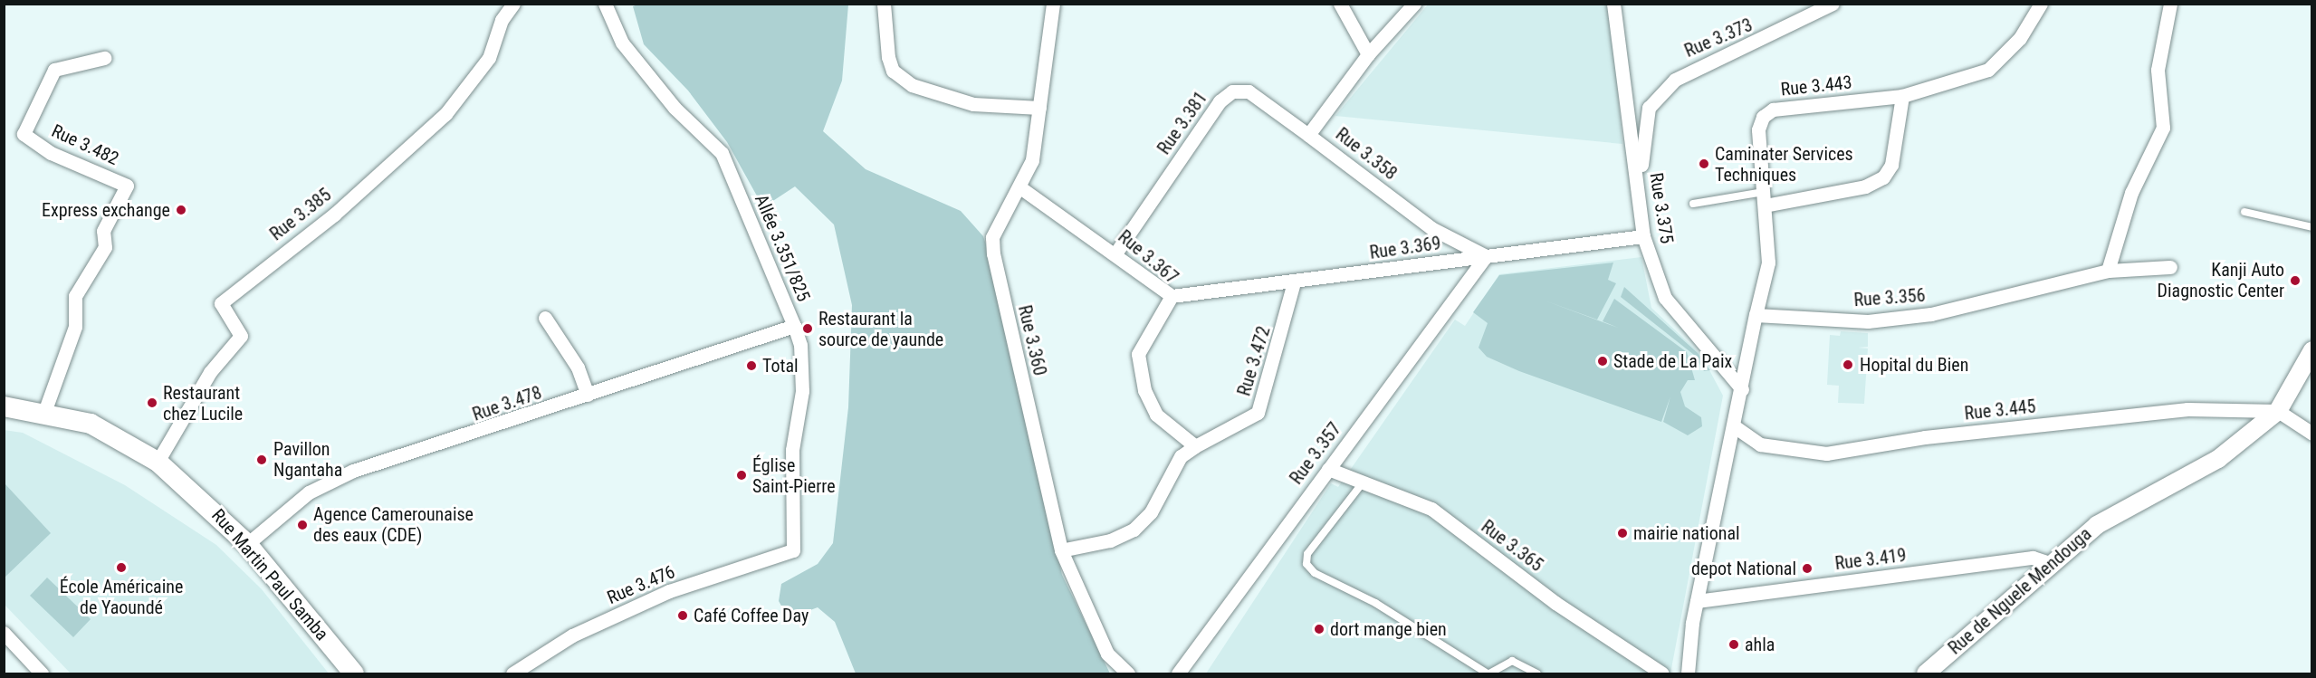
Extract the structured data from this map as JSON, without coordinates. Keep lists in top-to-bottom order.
{
  "streets": {
    "main road": ["Rue Martin Paul Samba"],
    "street": [
      "Rue 3.373",
      "Rue 3.443",
      "Rue 3.381",
      "Rue 3.482",
      "Rue 3.358",
      "Rue 3.375",
      "Rue 3.385",
      "Allée 3.351/825",
      "Rue 3.369",
      "Rue 3.367",
      "Rue 3.356",
      "Rue 3.360",
      "Rue 3.472",
      "Rue 3.478",
      "Rue 3.445",
      "Rue 3.357",
      "Rue 3.365",
      "Rue 3.419",
      "Rue 3.476",
      "Rue de Nguele Mendouga"
    ]
  },
  "crossings": [
    ["Rue 3.373", "Rue 3.375"],
    ["Rue 3.443", "Rue 3.356"],
    ["Rue 3.381", "Rue 3.358"],
    ["Rue 3.381", "Rue 3.367"],
    ["Rue 3.482", "Rue Martin Paul Samba"],
    ["Rue 3.358", "Rue 3.369"],
    ["Rue 3.358", "Rue 3.357"],
    ["Rue 3.375", "Rue 3.369"],
    ["Rue 3.385", "Rue Martin Paul Samba"],
    ["Allée 3.351/825", "Rue 3.478"],
    ["Allée 3.351/825", "Rue 3.476"],
    ["Rue 3.369", "Rue 3.367"],
    ["Rue 3.369", "Rue 3.472"],
    ["Rue 3.369", "Rue 3.357"],
    ["Rue 3.367", "Rue 3.360"],
    ["Rue 3.367", "Rue 3.472"],
    ["Rue 3.478", "Rue Martin Paul Samba"],
    ["Rue 3.445", "Rue de Nguele Mendouga"],
    ["Rue 3.357", "Rue 3.365"],
    ["Rue 3.419", "Rue de Nguele Mendouga"]
  ],
  "places": [
    "Caminater Services Techniques",
    "Express exchange",
    "Kanji Auto Diagnostic Center",
    "Restaurant la source de yaunde",
    "Stade de La Paix",
    "Hopital du Bien",
    "Total",
    "Restaurant chez Lucile",
    "Pavillon Ngantaha",
    "Église Saint-Pierre",
    "Agence Camerounaise des eaux (CDE)",
    "mairie national",
    "École Américaine de Yaoundé",
    "depot National",
    "Café Coffee Day",
    "dort mange bien",
    "ahla"
  ]
}
